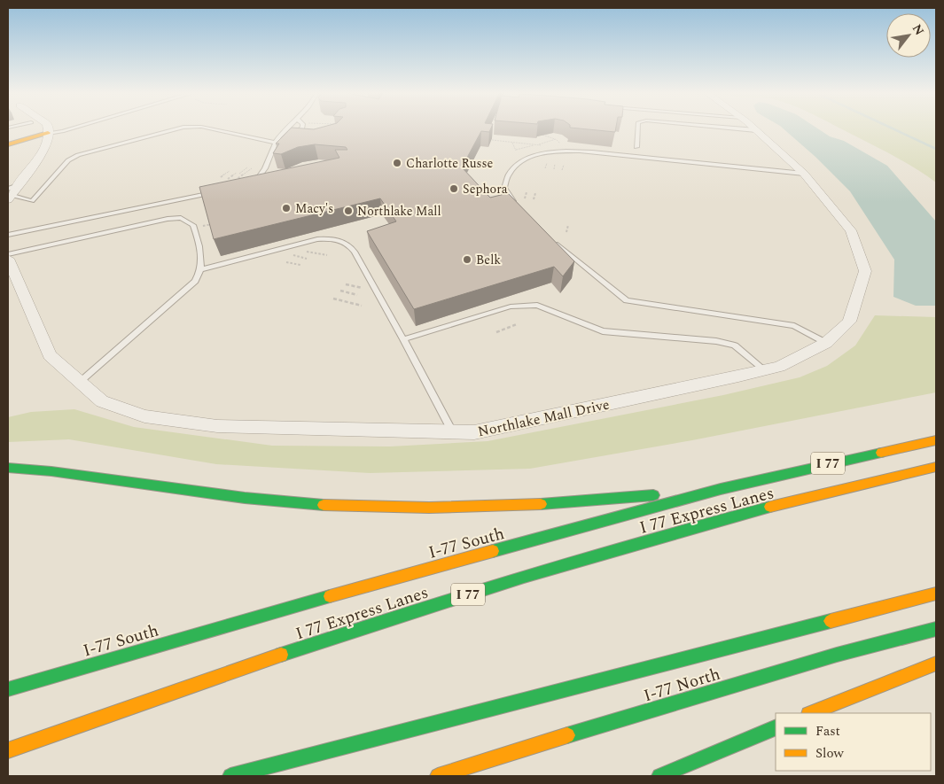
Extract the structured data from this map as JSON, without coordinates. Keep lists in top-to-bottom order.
{
  "streets": {
    "main road": [
      "I 77",
      "I 77 Express Lanes",
      "I-77 South",
      "I-77 North"
    ],
    "street": ["Northlake Mall Drive"]
  },
  "places": [
    "Charlotte Russe",
    "Sephora",
    "Macy's",
    "Northlake Mall",
    "Belk"
  ],
  "legend": ["Fast", "Slow"],
  "north": "top right"
}
